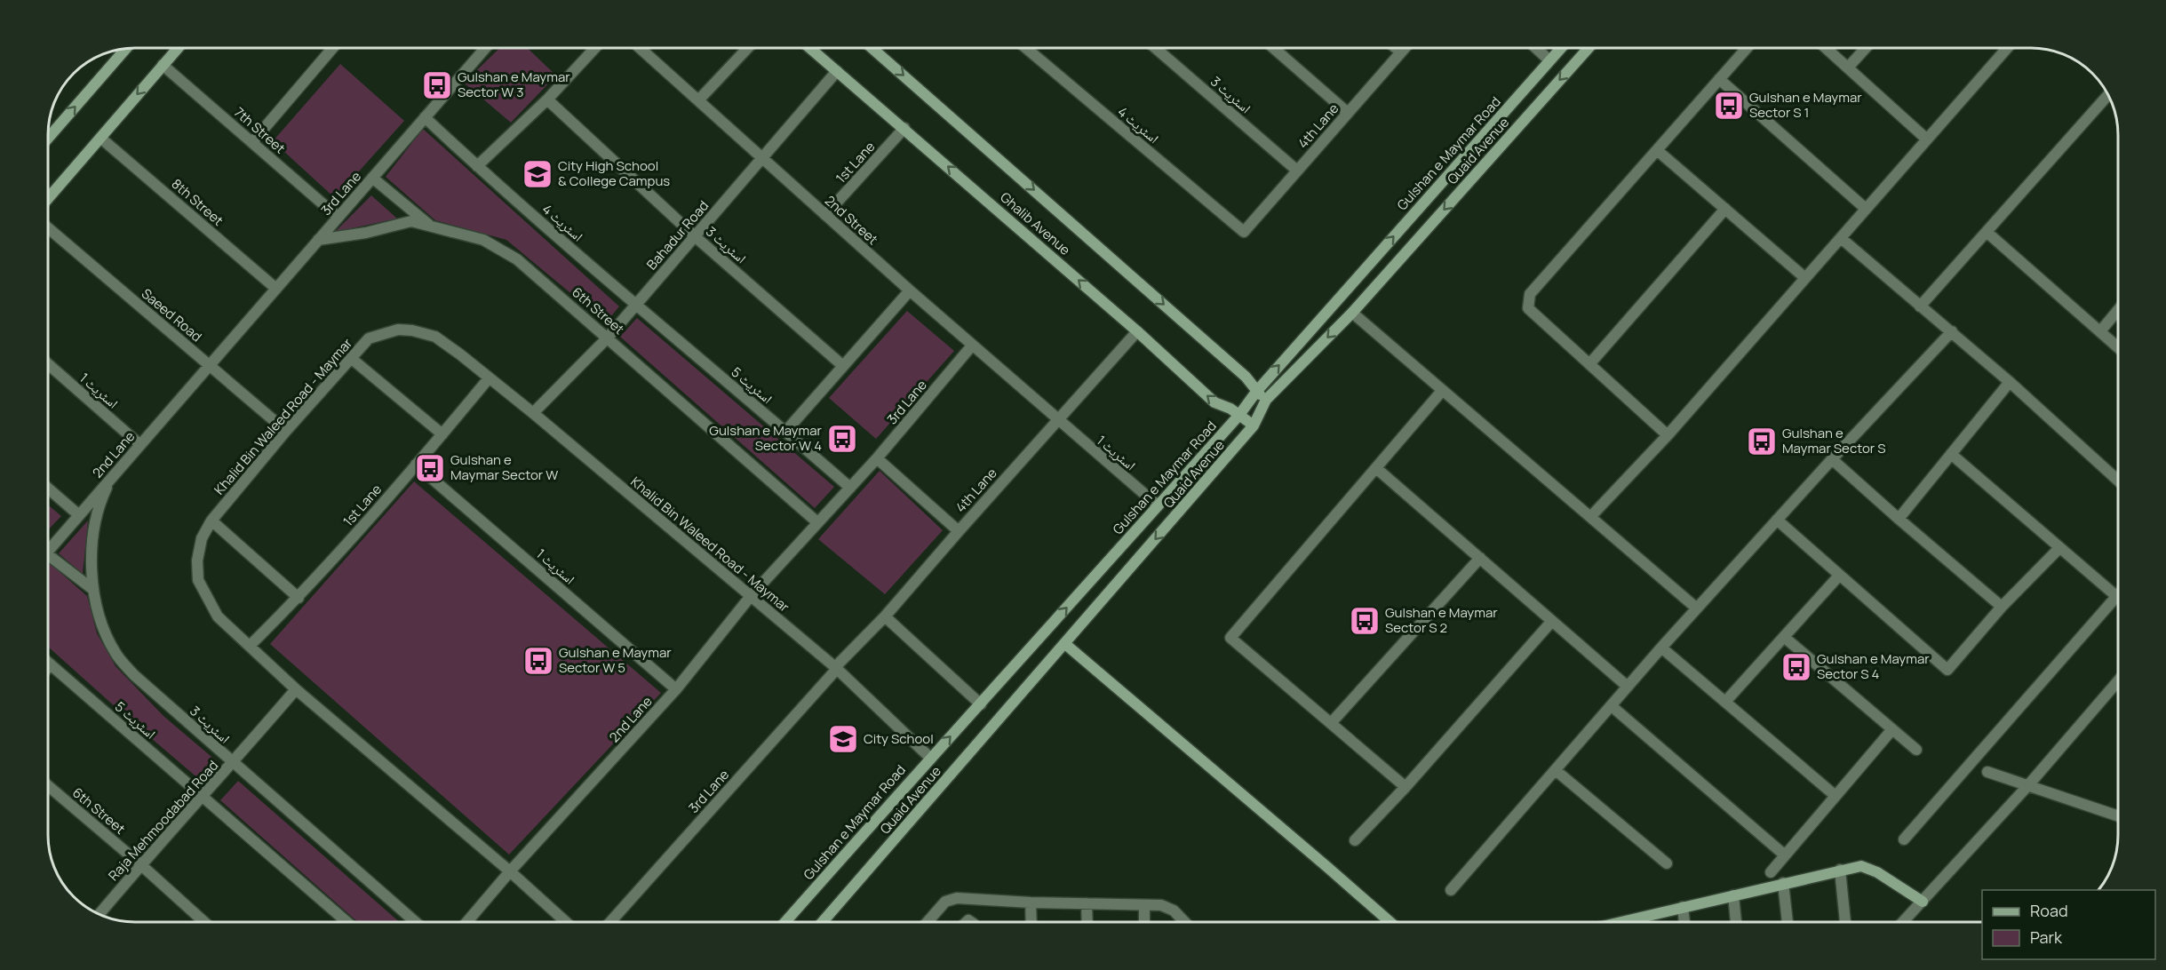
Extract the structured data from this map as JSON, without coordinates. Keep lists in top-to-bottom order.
{
  "streets": {
    "main road": ["Quaid Avenue", "Gulshan e Maymar Road", "Ghalib Avenue"],
    "street": [
      "اسٹریٹ 3",
      "اسٹریٹ 4",
      "4th Lane",
      "7th Street",
      "1st Lane",
      "3rd Lane",
      "8th Street",
      "2nd Street",
      "Bahadur Road",
      "6th Street",
      "Saeed Road",
      "اسٹریٹ 5",
      "اسٹریٹ 1",
      "Khalid Bin Waleed Road - Maymar",
      "2nd Lane",
      "Raja Mehmoodabad Road"
    ]
  },
  "crossings": [
    ["اسٹریٹ 3", "4th Lane"],
    ["اسٹریٹ 3", "Bahadur Road"],
    ["اسٹریٹ 3", "2nd Lane"],
    ["اسٹریٹ 3", "Raja Mehmoodabad Road"],
    ["اسٹریٹ 4", "4th Lane"],
    ["اسٹریٹ 4", "3rd Lane"],
    ["اسٹریٹ 4", "Bahadur Road"],
    ["اسٹریٹ 4", "اسٹریٹ 5"],
    ["4th Lane", "3rd Lane"],
    ["4th Lane", "2nd Street"],
    ["4th Lane", "Ghalib Avenue"],
    ["4th Lane", "اسٹریٹ 1"],
    ["4th Lane", "Khalid Bin Waleed Road - Maymar"],
    ["7th Street", "3rd Lane"],
    ["Quaid Avenue", "Ghalib Avenue"],
    ["Gulshan e Maymar Road", "Ghalib Avenue"],
    ["Gulshan e Maymar Road", "اسٹریٹ 1"],
    ["Gulshan e Maymar Road", "Khalid Bin Waleed Road - Maymar"],
    ["1st Lane", "2nd Street"],
    ["1st Lane", "Ghalib Avenue"],
    ["1st Lane", "اسٹریٹ 1"],
    ["1st Lane", "Khalid Bin Waleed Road - Maymar"],
    ["3rd Lane", "8th Street"],
    ["3rd Lane", "2nd Street"],
    ["3rd Lane", "6th Street"],
    ["3rd Lane", "Saeed Road"],
    ["3rd Lane", "اسٹریٹ 5"],
    ["3rd Lane", "Khalid Bin Waleed Road - Maymar"],
    ["3rd Lane", "2nd Lane"],
    ["2nd Street", "Bahadur Road"],
    ["2nd Street", "اسٹریٹ 1"],
    ["Ghalib Avenue", "Bahadur Road"],
    ["Bahadur Road", "6th Street"],
    ["Bahadur Road", "اسٹریٹ 5"],
    ["Bahadur Road", "Khalid Bin Waleed Road - Maymar"],
    ["6th Street", "2nd Lane"],
    ["6th Street", "Raja Mehmoodabad Road"],
    ["Saeed Road", "Khalid Bin Waleed Road - Maymar"],
    ["Saeed Road", "2nd Lane"],
    ["اسٹریٹ 5", "Raja Mehmoodabad Road"],
    ["اسٹریٹ 1", "2nd Lane"],
    ["Khalid Bin Waleed Road - Maymar", "2nd Lane"],
    ["Khalid Bin Waleed Road - Maymar", "Raja Mehmoodabad Road"]
  ],
  "one_way": ["Quaid Avenue", "Gulshan e Maymar Road"],
  "places": {
    "bus stop": [
      "Gulshan e Maymar Sector W 3",
      "Gulshan e Maymar Sector S 1",
      "Gulshan e Maymar Sector W 4",
      "Gulshan e Maymar Sector S",
      "Gulshan e Maymar Sector W",
      "Gulshan e Maymar Sector S 2",
      "Gulshan e Maymar Sector W 5",
      "Gulshan e Maymar Sector S 4"
    ],
    "school or university": ["City High School & College Campus", "City School"]
  },
  "legend": ["Road", "Park"]
}
